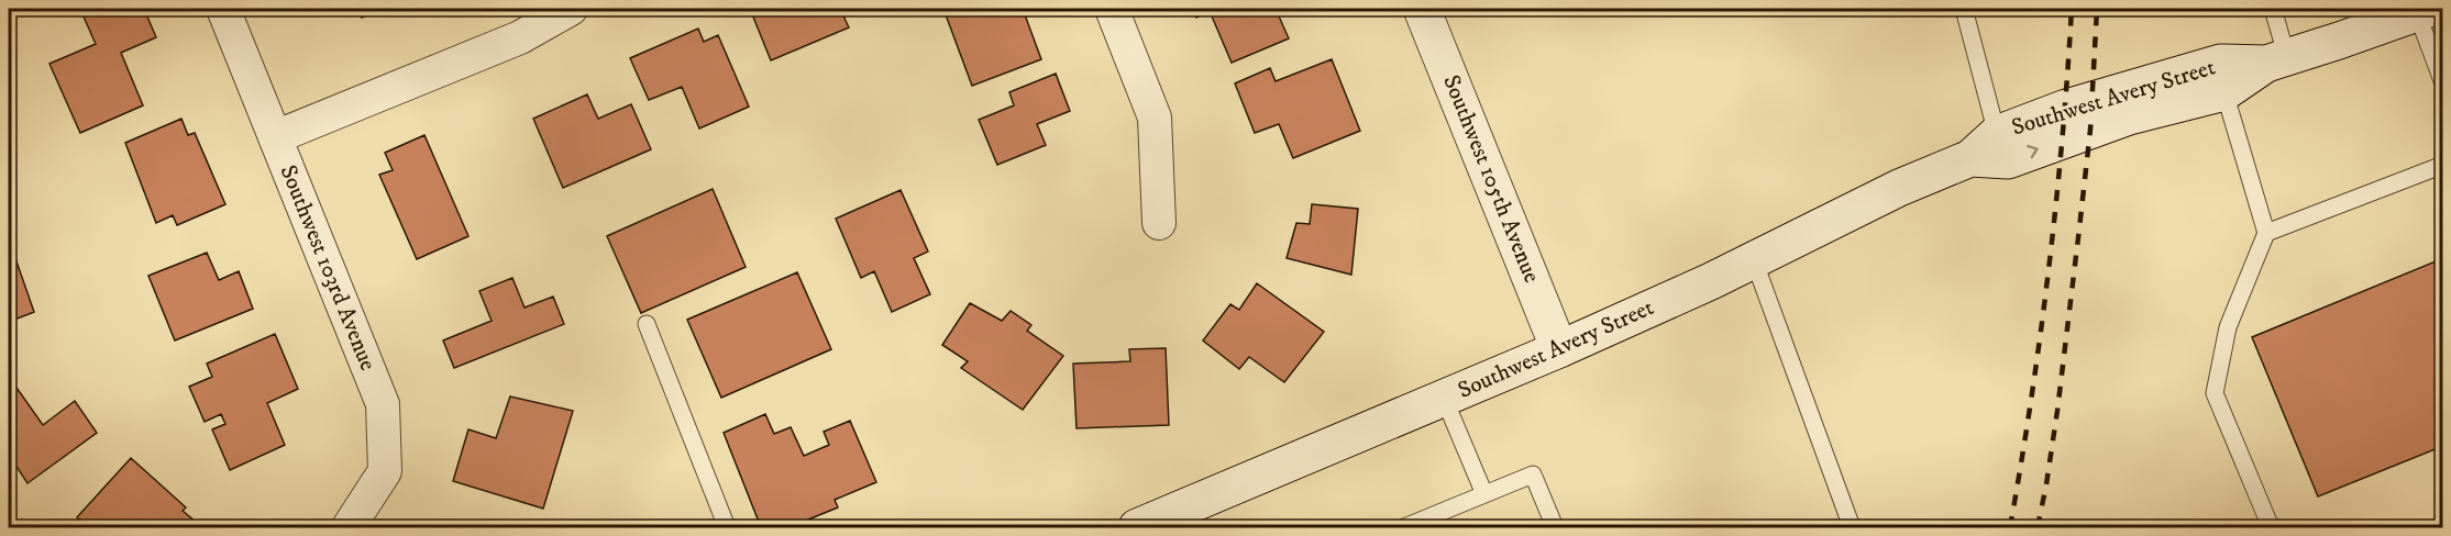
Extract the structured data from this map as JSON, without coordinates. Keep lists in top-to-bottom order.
{
  "streets": {
    "main road": ["Southwest Avery Street", "Southwest 105th Avenue"],
    "street": ["Southwest 103rd Avenue"]
  },
  "crossings": [
    ["Southwest Avery Street", "Southwest 105th Avenue"]
  ]
}
